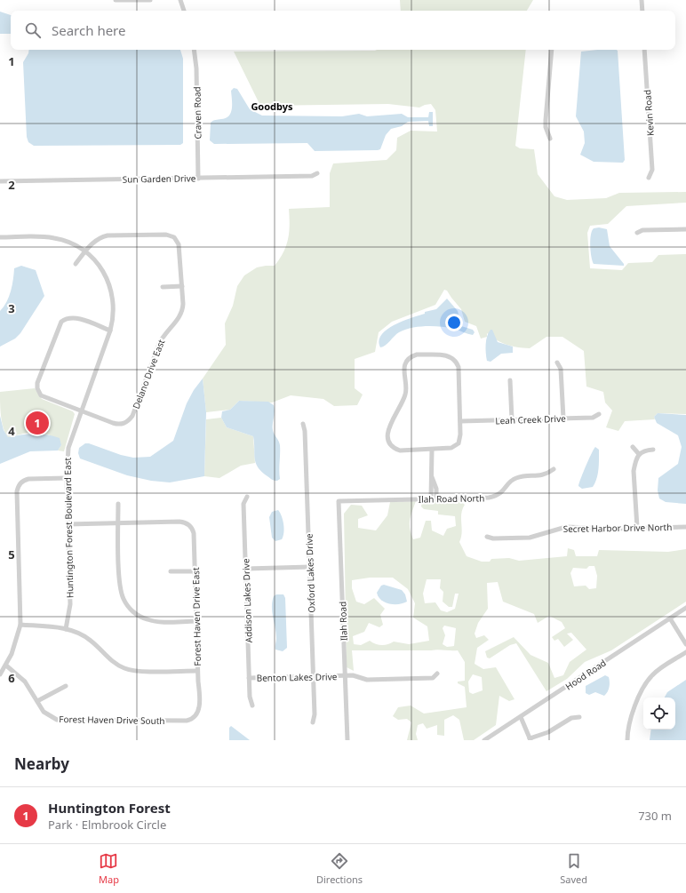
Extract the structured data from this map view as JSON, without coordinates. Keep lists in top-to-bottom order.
{
  "streets": {
    "street": [
      "Craven Road",
      "Kevin Road",
      "Sun Garden Drive",
      "Delano Drive East",
      "Leah Creek Drive",
      "Ilah Road North",
      "Huntington Forest Boulevard East",
      "Secret Harbor Drive North",
      "Oxford Lakes Drive",
      "Addison Lakes Drive",
      "Forest Haven Drive East",
      "Ilah Road",
      "Hood Road",
      "Benton Lakes Drive",
      "Forest Haven Drive South"
    ]
  },
  "crossings": [
    ["Craven Road", "Sun Garden Drive"],
    ["Delano Drive East", "Huntington Forest Boulevard East"],
    ["Ilah Road North", "Ilah Road"],
    ["Oxford Lakes Drive", "Benton Lakes Drive"],
    ["Addison Lakes Drive", "Benton Lakes Drive"],
    ["Forest Haven Drive East", "Forest Haven Drive South"],
    ["Ilah Road", "Benton Lakes Drive"]
  ],
  "districts": ["Goodbys"],
  "page": {
    "search": "Search here",
    "pins": "1",
    "heading": "Nearby",
    "list": [
      {
        "mark": "1",
        "name": "Huntington Forest",
        "note": "Park · Elmbrook Circle",
        "value": "730 m"
      }
    ],
    "nav": ["Map", "Directions", "Saved"]
  },
  "grid": {
    "rows": [
      "1",
      "2",
      "3",
      "4",
      "5",
      "6"
    ]
  }
}
